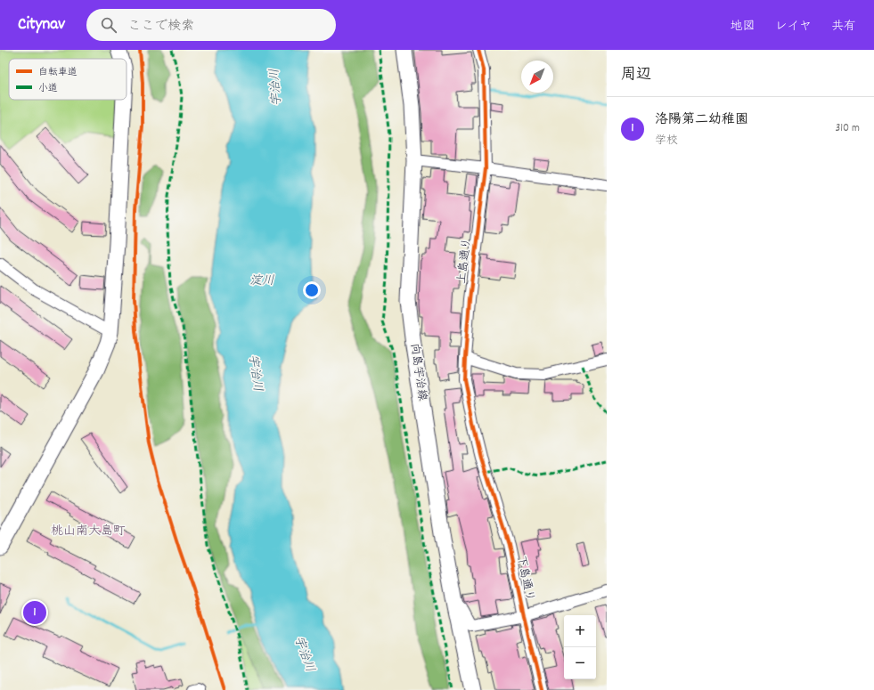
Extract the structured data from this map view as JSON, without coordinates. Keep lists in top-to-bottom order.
{
  "streets": {
    "main road": ["向島宇治線"],
    "street": ["上島通り", "下島通り"]
  },
  "crossings": [
    ["上島通り", "下島通り"]
  ],
  "districts": ["桃山南大島町"],
  "water": ["宇治川", "淀川"],
  "legend": ["自転車道", "小道"],
  "north": "bottom left",
  "page": {
    "header": "Citynav",
    "search": "ここで検索",
    "nav": ["地図", "レイヤ", "共有"],
    "heading": "周辺",
    "list": [
      {
        "mark": "1",
        "name": "洛陽第二幼稚園",
        "note": "学校",
        "value": "310 m"
      }
    ],
    "pins": "1",
    "map_buttons": ["+", "−"]
  }
}
